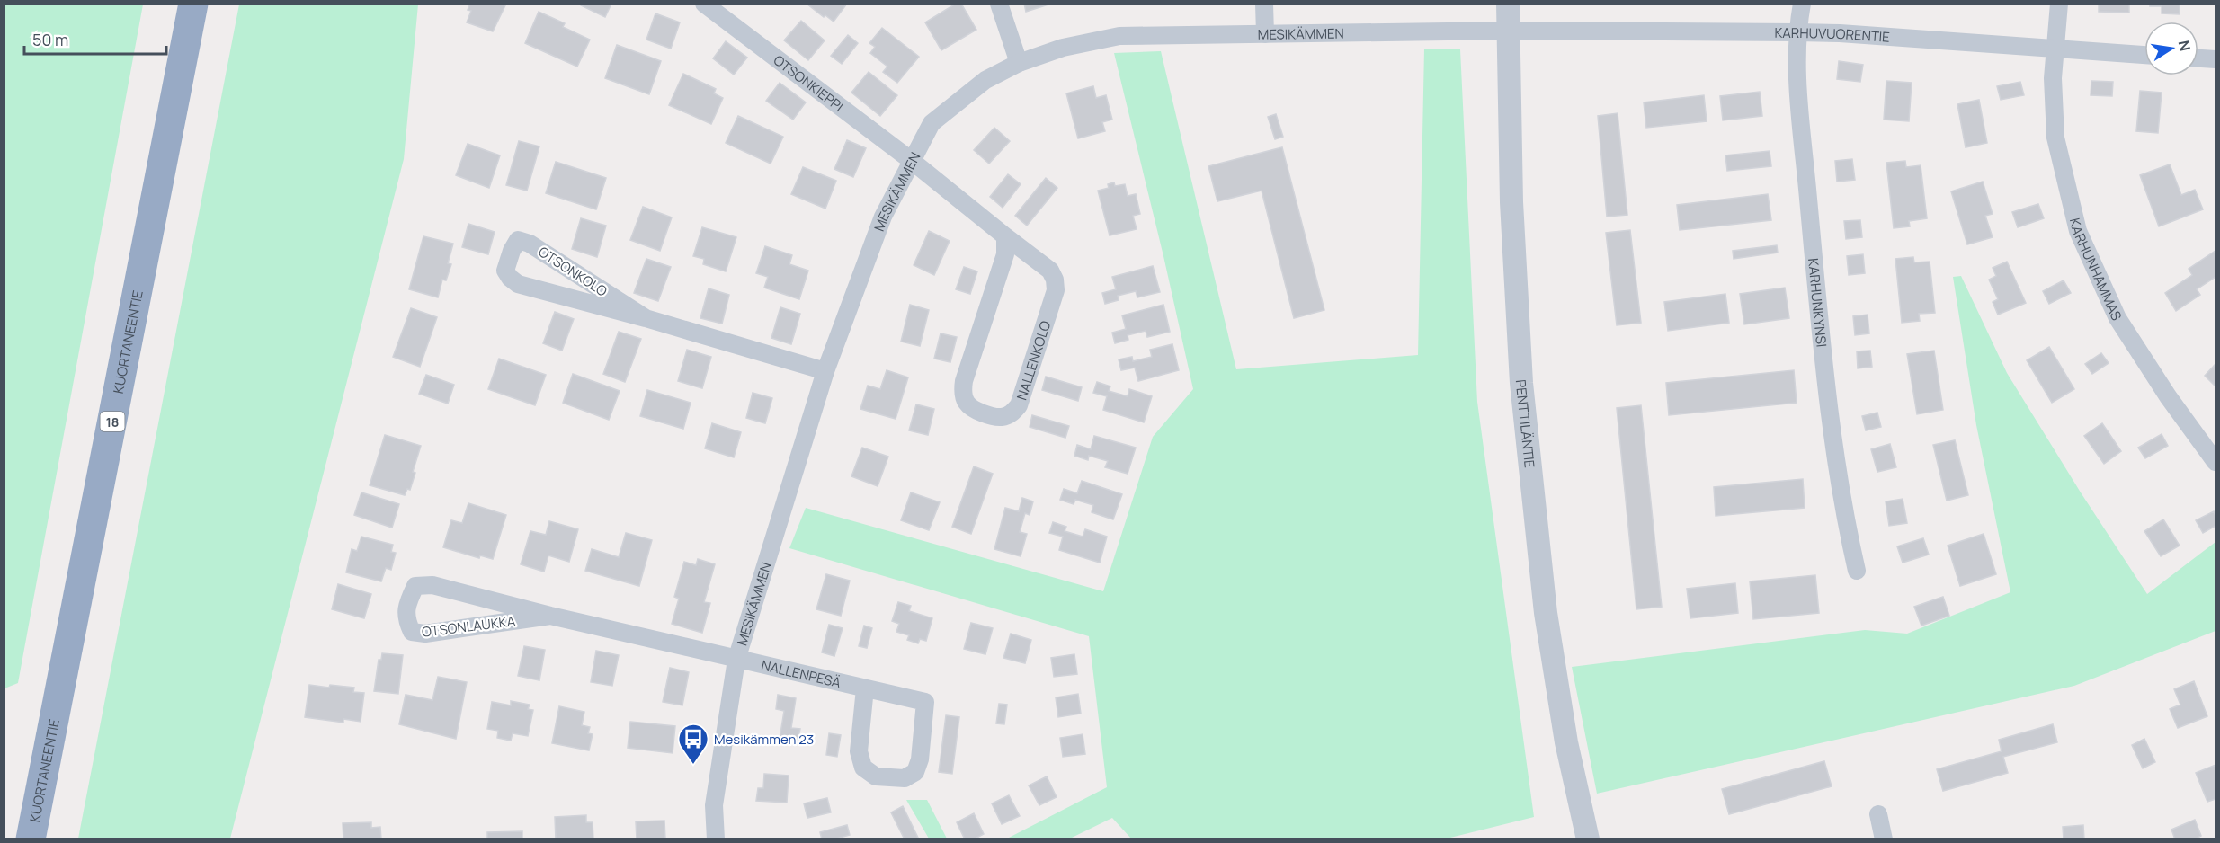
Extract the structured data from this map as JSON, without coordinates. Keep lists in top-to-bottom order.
{
  "streets": {
    "highway": ["KUORTANEENTIE", "18"],
    "street": [
      "MESIKÄMMEN",
      "KARHUVUORENTIE",
      "OTSONKIEPPI",
      "KARHUNHAMMAS",
      "OTSONKOLO",
      "KARHUNKYNSI",
      "NALLENKOLO",
      "PENTTILÄNTIE",
      "OTSONLAUKKA",
      "NALLENPESÄ"
    ]
  },
  "crossings": [
    ["MESIKÄMMEN", "KARHUVUORENTIE"],
    ["MESIKÄMMEN", "OTSONKIEPPI"],
    ["MESIKÄMMEN", "OTSONKOLO"],
    ["MESIKÄMMEN", "NALLENKOLO"],
    ["MESIKÄMMEN", "PENTTILÄNTIE"],
    ["MESIKÄMMEN", "OTSONLAUKKA"],
    ["MESIKÄMMEN", "NALLENPESÄ"],
    ["KARHUVUORENTIE", "KARHUNHAMMAS"],
    ["KARHUVUORENTIE", "KARHUNKYNSI"],
    ["KARHUVUORENTIE", "PENTTILÄNTIE"],
    ["OTSONKIEPPI", "NALLENKOLO"],
    ["OTSONLAUKKA", "NALLENPESÄ"]
  ],
  "places": {
    "bus stop": ["Mesikämmen 23"]
  },
  "scale_bar": "50 m",
  "north": "right"
}
